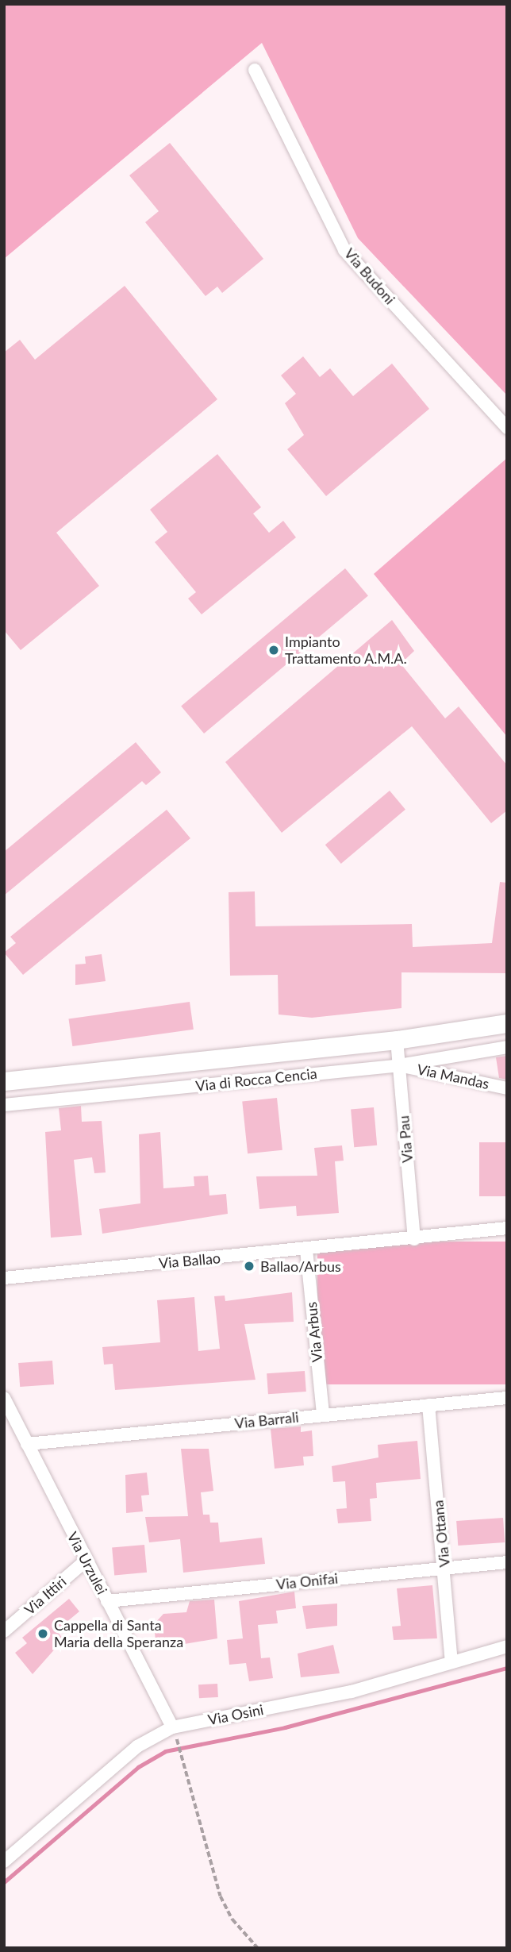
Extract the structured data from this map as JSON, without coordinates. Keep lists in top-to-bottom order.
{
  "streets": {
    "main road": ["Via di Rocca Cencia"],
    "street": [
      "Via Budoni",
      "Via Mandas",
      "Via Pau",
      "Via Ballao",
      "Via Arbus",
      "Via Barrali",
      "Via Ottana",
      "Via Urzulei",
      "Via Onifai",
      "Via Ittiri",
      "Via Osini"
    ]
  },
  "crossings": [
    ["Via Mandas", "Via di Rocca Cencia"],
    ["Via Mandas", "Via Pau"],
    ["Via di Rocca Cencia", "Via Pau"],
    ["Via Pau", "Via Ballao"],
    ["Via Ballao", "Via Arbus"],
    ["Via Arbus", "Via Barrali"],
    ["Via Barrali", "Via Ottana"],
    ["Via Barrali", "Via Urzulei"],
    ["Via Ottana", "Via Onifai"],
    ["Via Ottana", "Via Osini"],
    ["Via Urzulei", "Via Onifai"],
    ["Via Urzulei", "Via Ittiri"],
    ["Via Urzulei", "Via Osini"]
  ],
  "places": ["Impianto Trattamento A.M.A.", "Ballao/Arbus", "Cappella di Santa Maria della Speranza"]
}
